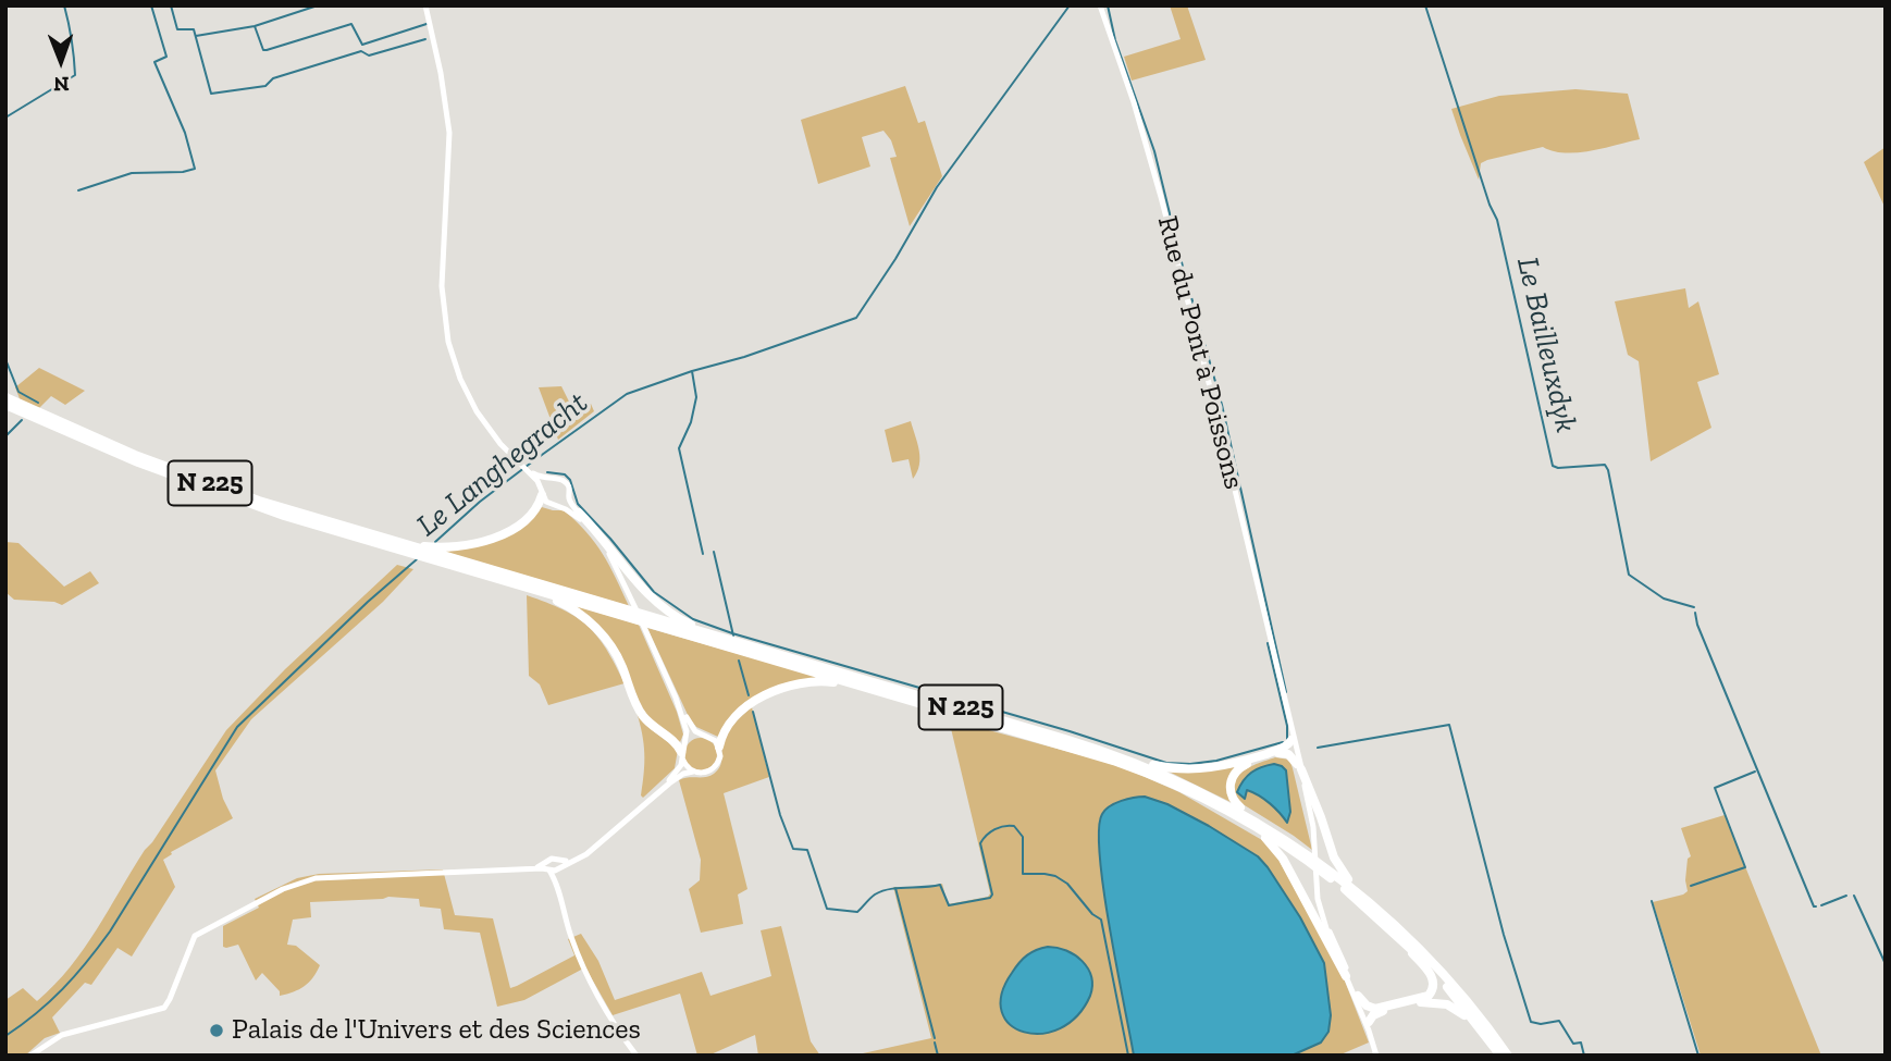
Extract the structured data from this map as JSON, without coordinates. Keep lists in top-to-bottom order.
{
  "streets": {
    "highway": ["N 225"],
    "street": ["Rue du Pont à Poissons"]
  },
  "water": ["Le Bailleuxdyk", "Le Langhegracht"],
  "places": ["Palais de l'Univers et des Sciences"],
  "north": "bottom"
}
